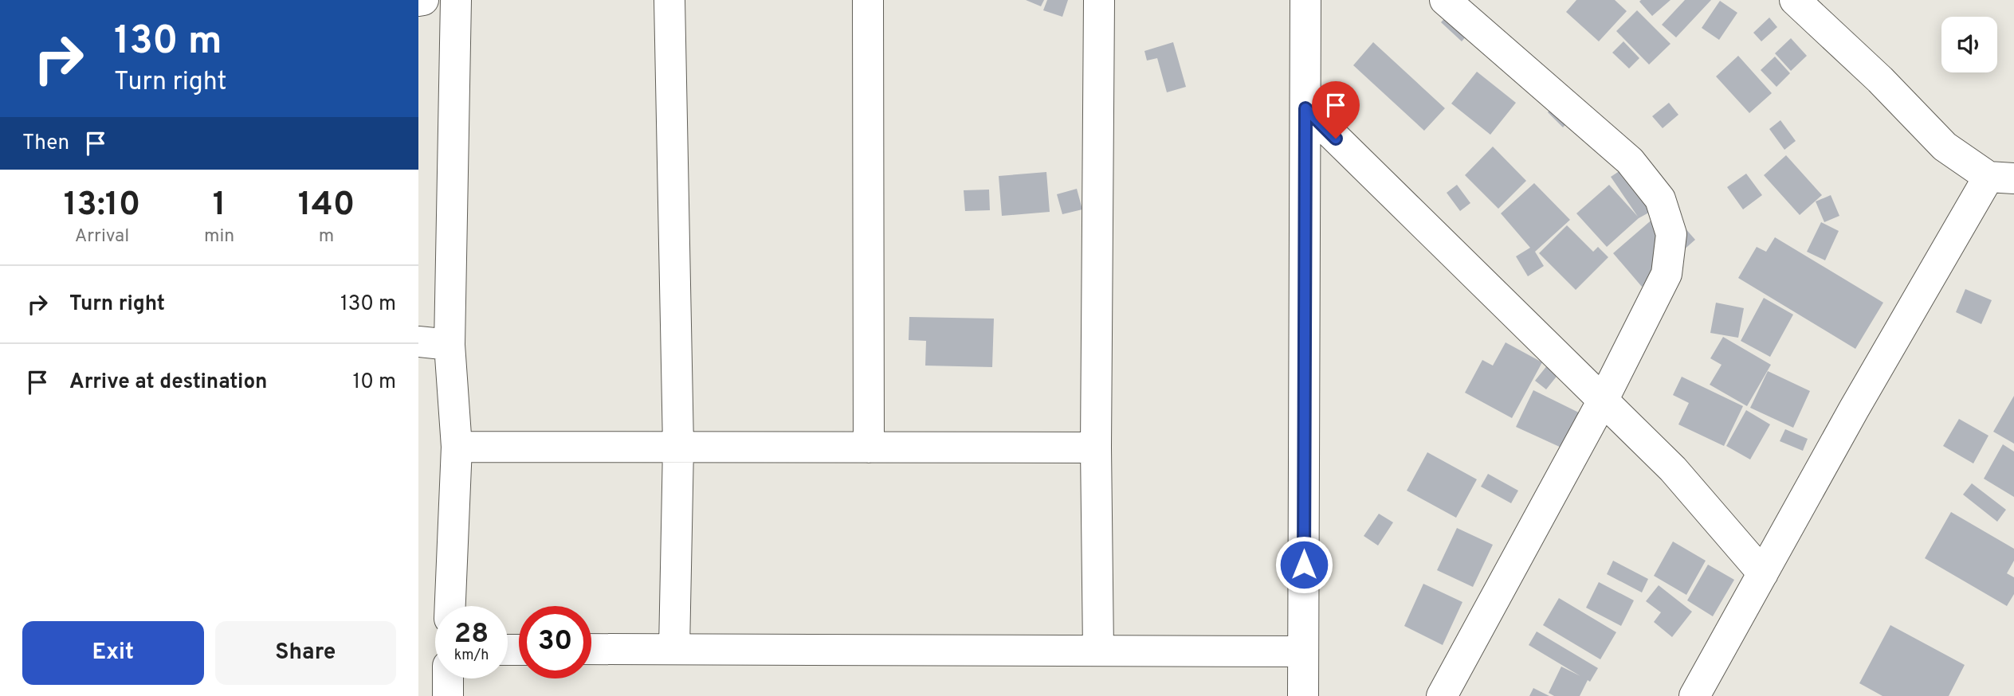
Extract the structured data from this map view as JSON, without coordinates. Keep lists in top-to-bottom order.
{
  "page": {
    "turn": ["130 m", "Turn right"],
    "then": "Then",
    "eta": [
      "13:10",
      "Arrival",
      "1",
      "min",
      "140",
      "m"
    ],
    "list": [
      {
        "name": "Turn right",
        "value": "130 m"
      },
      {
        "name": "Arrive at destination",
        "value": "10 m"
      }
    ],
    "speed": "28 km/h",
    "limit": "30",
    "buttons": ["Exit", "Share"]
  }
}
